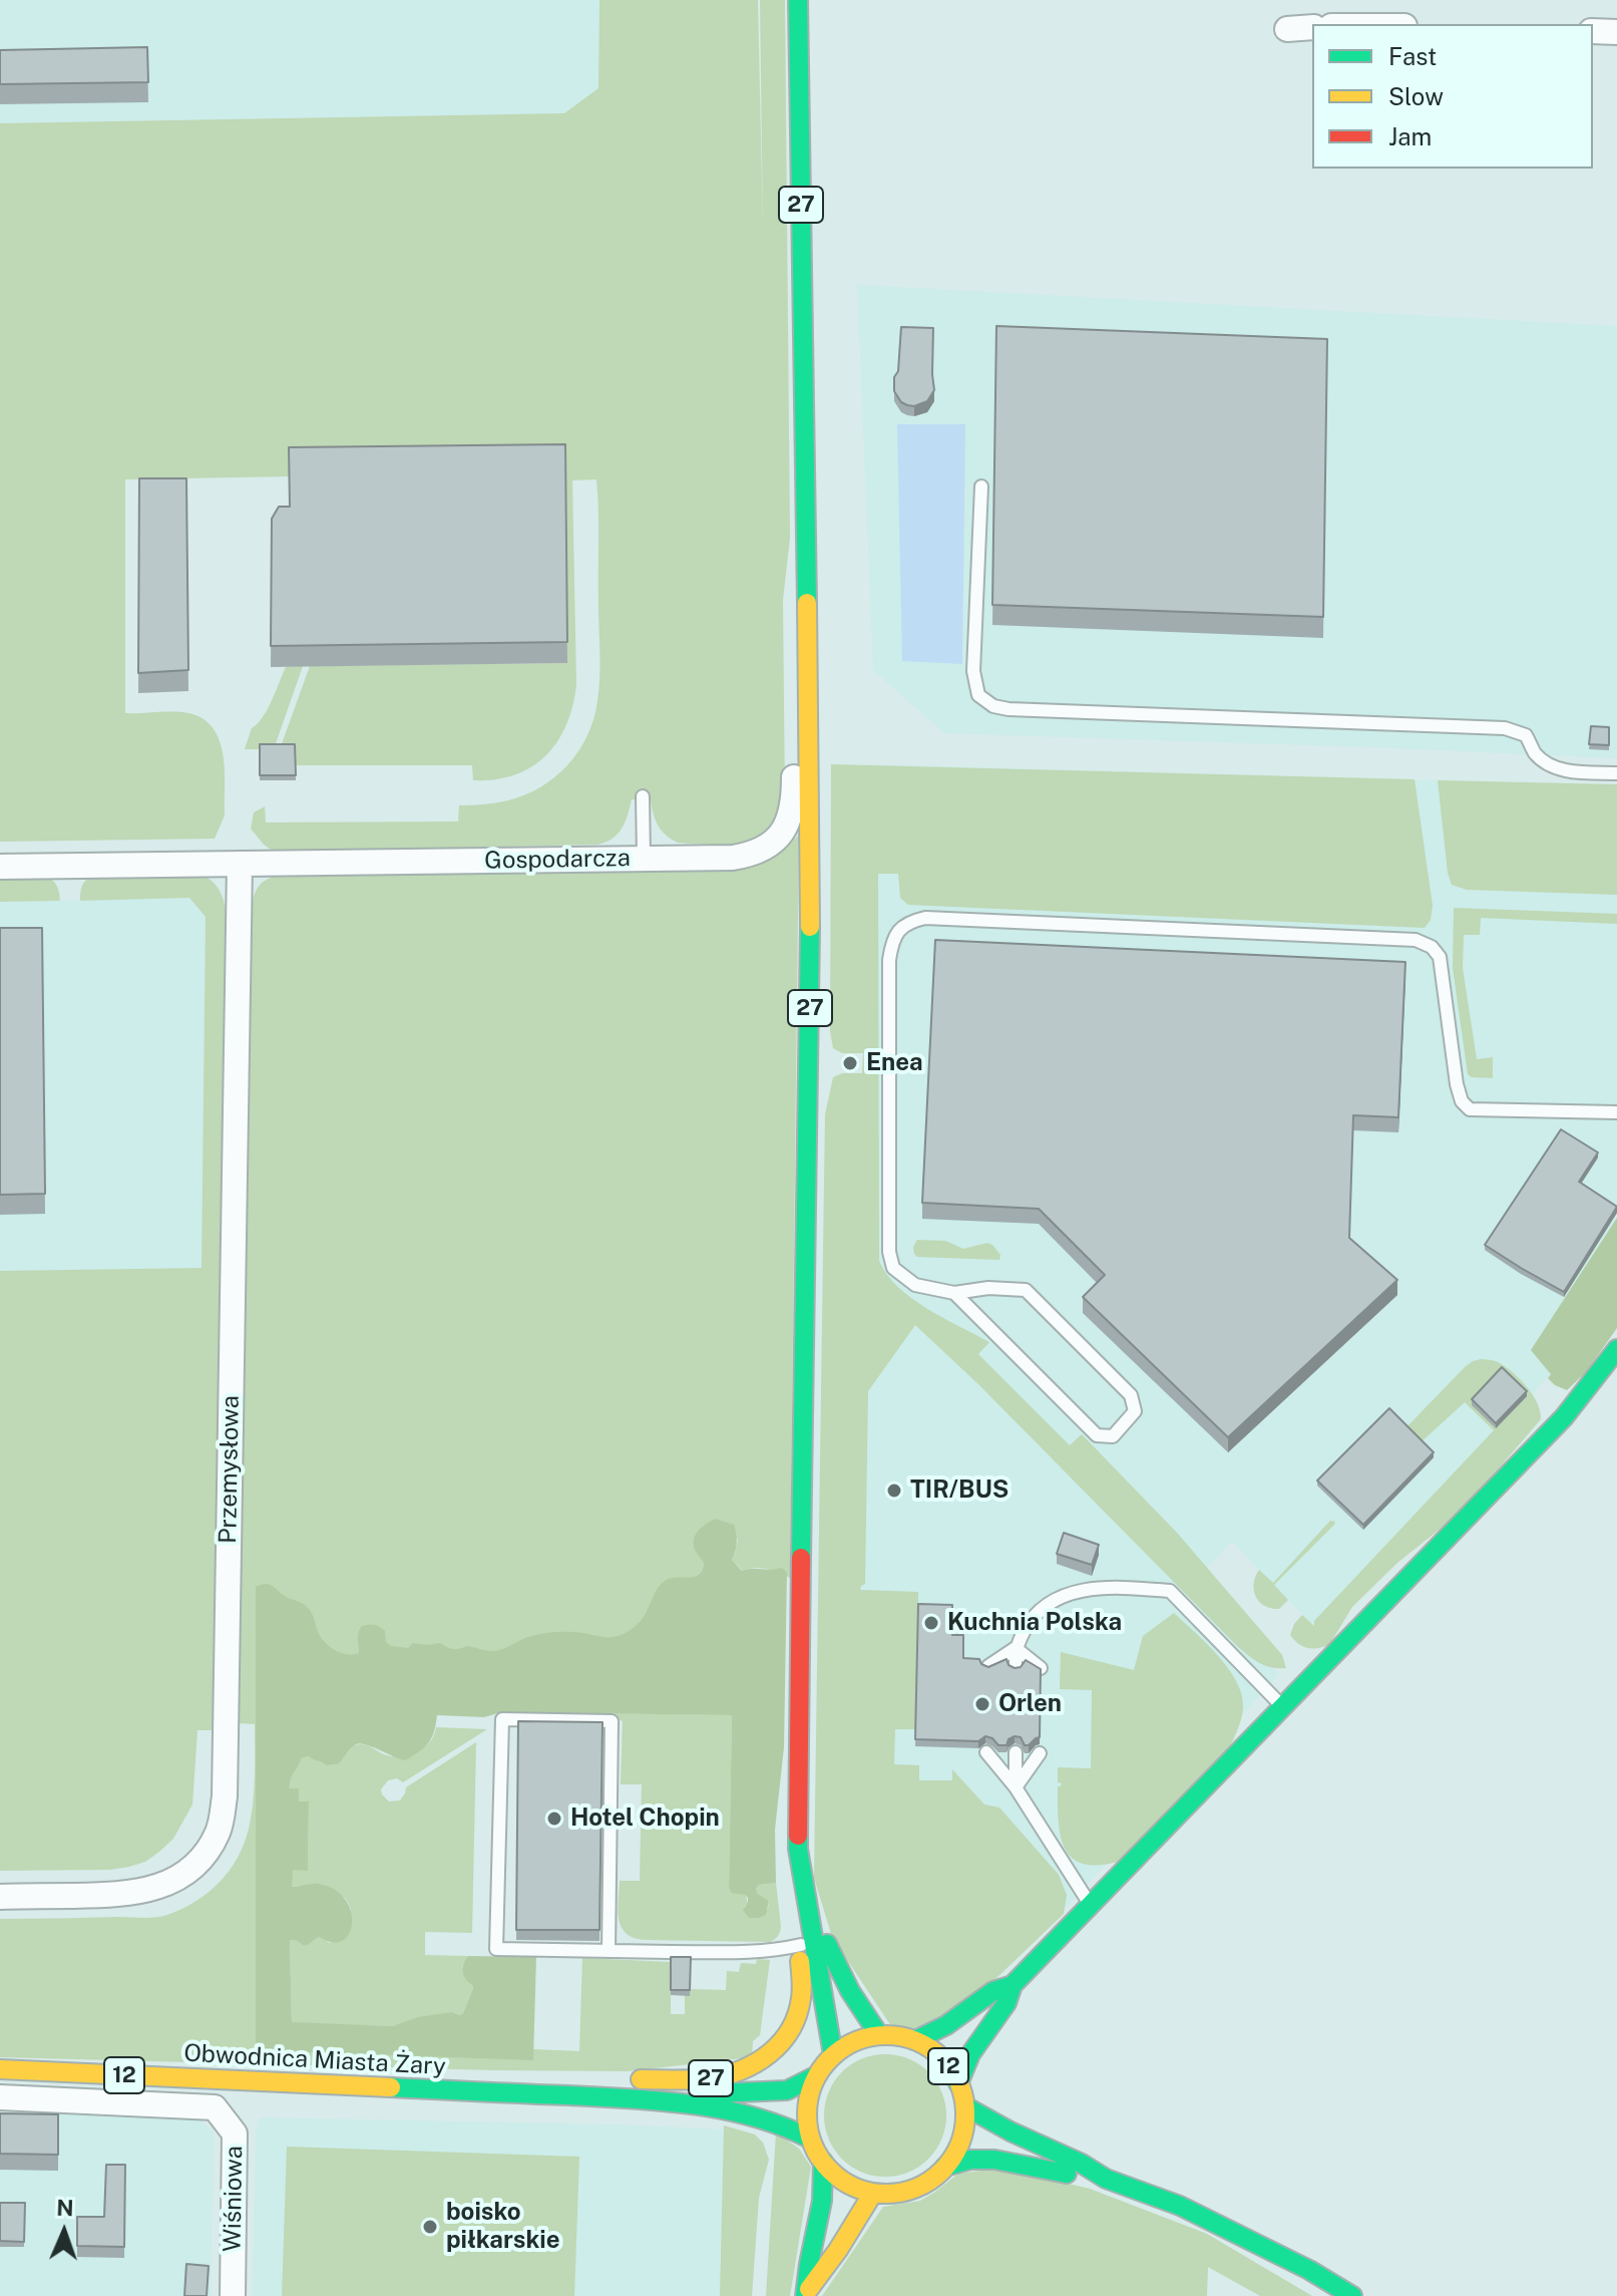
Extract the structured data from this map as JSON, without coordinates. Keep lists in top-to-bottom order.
{
  "streets": {
    "main road": ["27", "Obwodnica Miasta Żary", "12"],
    "street": ["Gospodarcza", "Przemysłowa", "Wiśniowa"]
  },
  "crossings": [
    ["27", "Gospodarcza"],
    ["27", "12"],
    ["Gospodarcza", "Przemysłowa"],
    ["Obwodnica Miasta Żary", "12"]
  ],
  "places": [
    "Enea",
    "TIR/BUS",
    "Kuchnia Polska",
    "Orlen",
    "Hotel Chopin",
    "boisko piłkarskie"
  ],
  "legend": ["Fast", "Slow", "Jam"],
  "north": "top"
}
